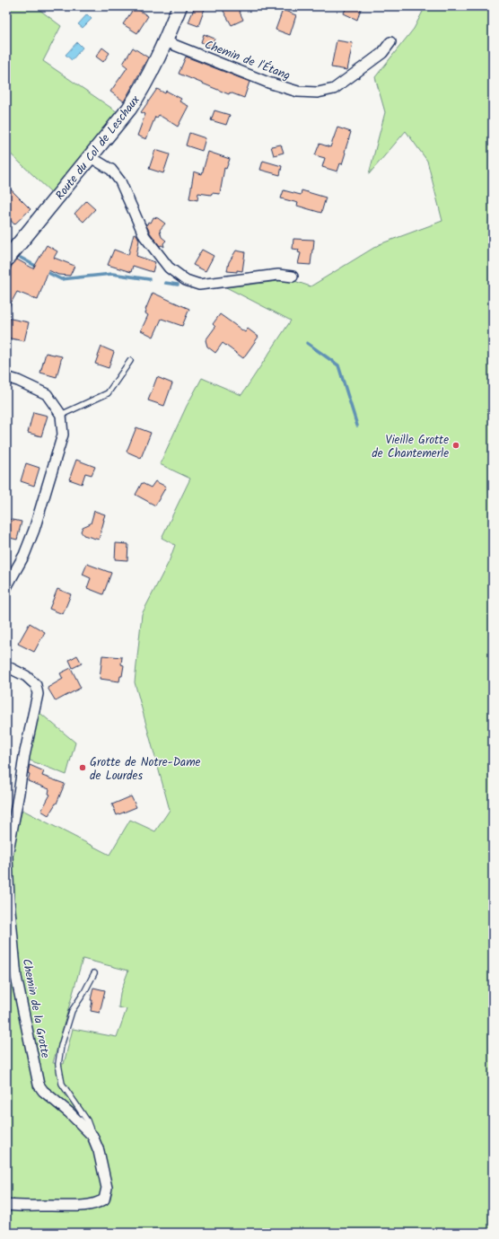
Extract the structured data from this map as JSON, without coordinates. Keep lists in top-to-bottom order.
{
  "streets": {
    "main road": ["Route du Col de Leschaux"],
    "street": ["Chemin de l'Étang", "Chemin de la Grotte"]
  },
  "crossings": [
    ["Chemin de l'Étang", "Route du Col de Leschaux"]
  ],
  "places": ["Vieille Grotte de Chantemerle", "Grotte de Notre-Dame de Lourdes"]
}
